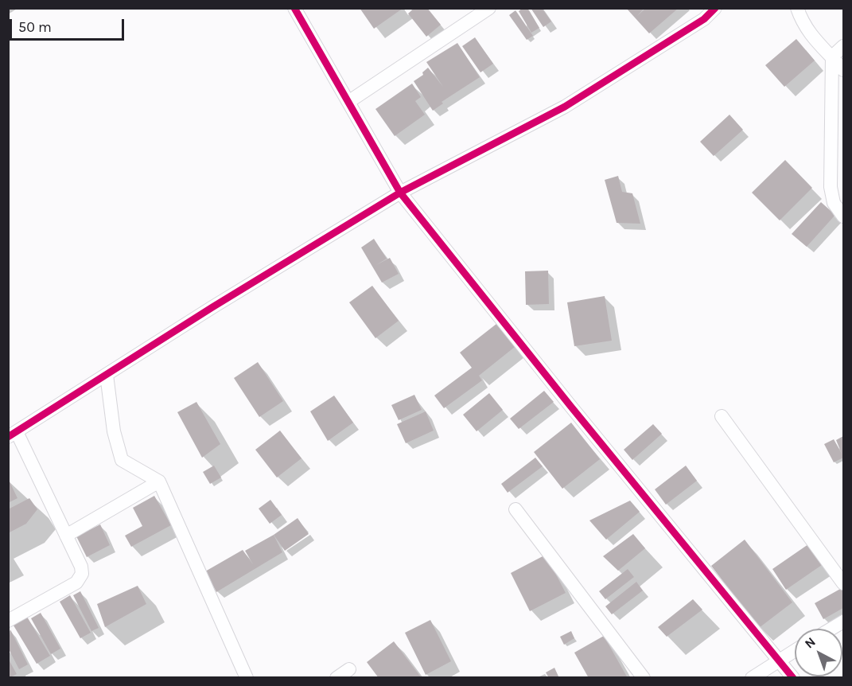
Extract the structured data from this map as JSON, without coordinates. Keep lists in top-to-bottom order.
{
  "scale_bar": "50 m",
  "north": "top left"
}
